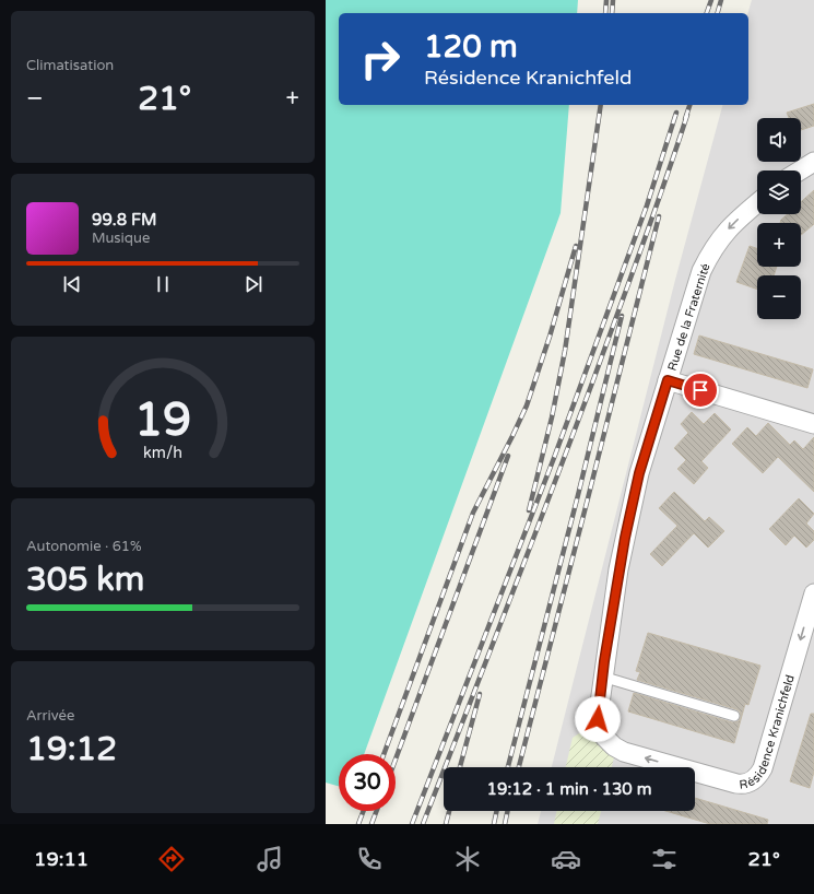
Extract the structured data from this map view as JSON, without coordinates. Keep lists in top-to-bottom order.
{
  "streets": {
    "street": ["Rue de la Fraternité", "Résidence Kranichfeld"]
  },
  "crossings": [
    ["Rue de la Fraternité", "Résidence Kranichfeld"]
  ],
  "one_way": ["Rue de la Fraternité"],
  "page": {
    "tile": [
      "Climatisation",
      ["Autonomie · 61%", "305 km"],
      ["Arrivée", "19:12"]
    ],
    "turn": ["120 m", "Résidence Kranichfeld"],
    "heat": ["−", "21°", "+"],
    "map_buttons": ["+", "−"],
    "song": ["99.8 FM", "Musique"],
    "limit": "30",
    "trip": "19:12 · 1 min · 130 m",
    "tabs": ["19:11", "21°"],
    "gauge": ["19", "km/h"]
  }
}
